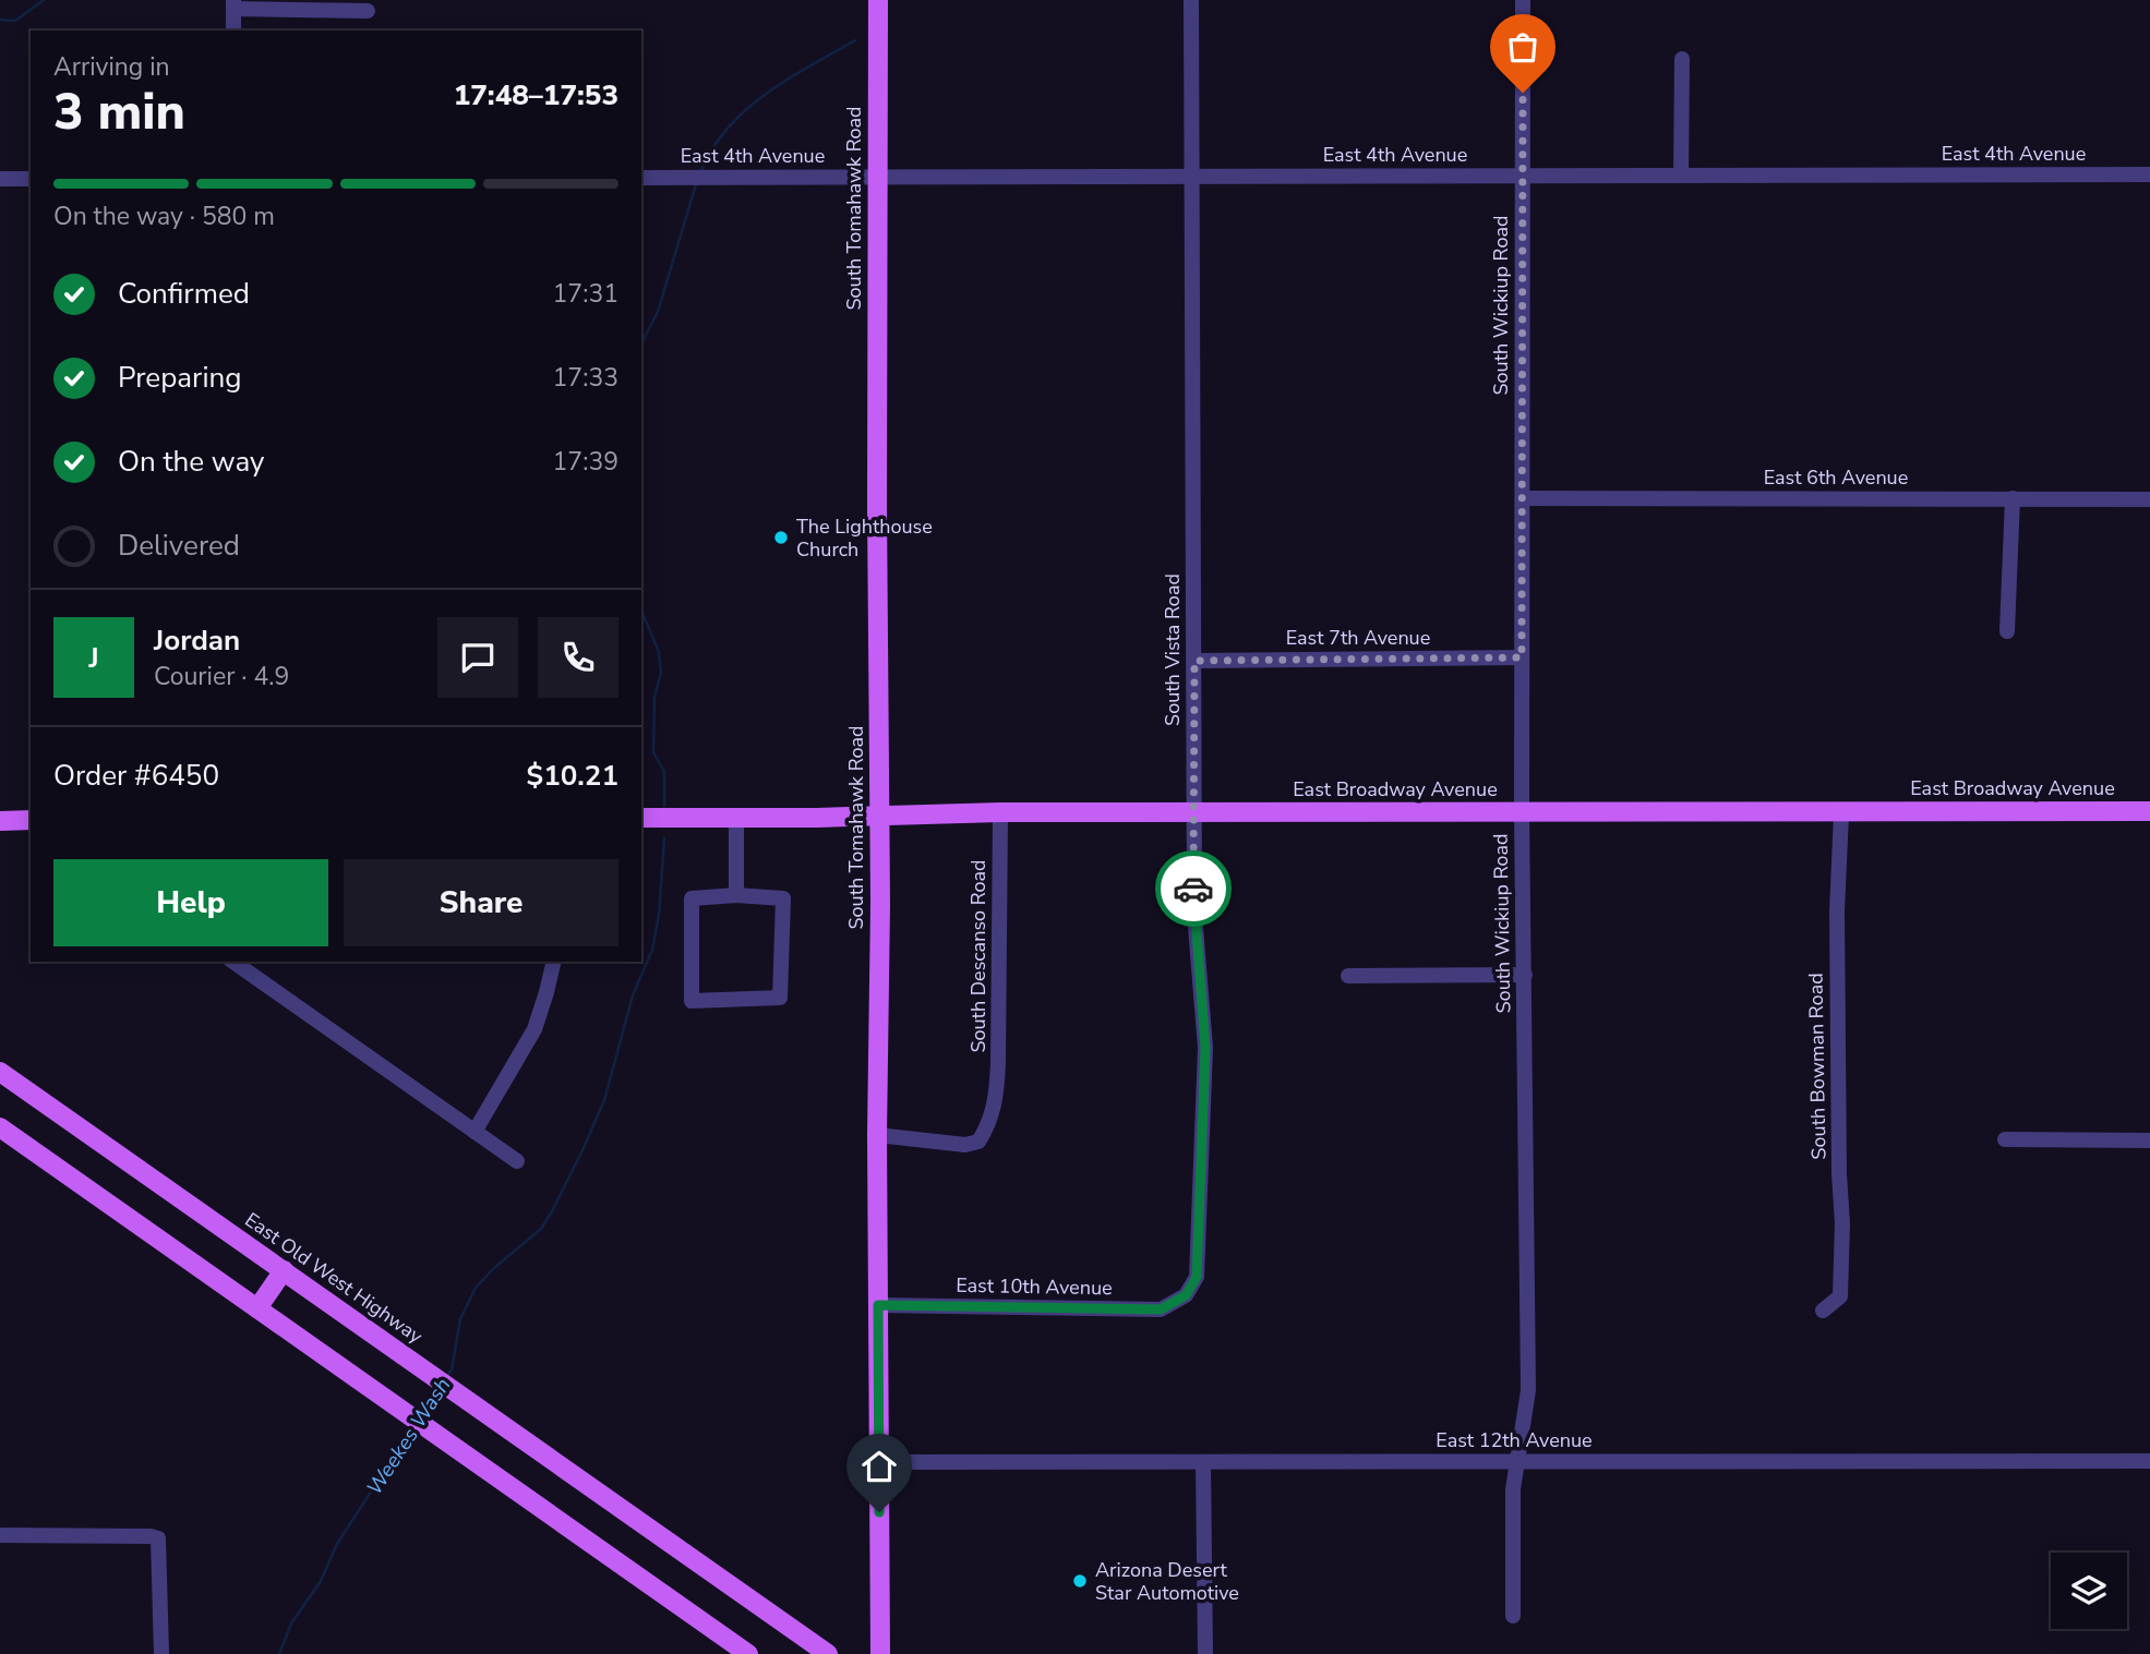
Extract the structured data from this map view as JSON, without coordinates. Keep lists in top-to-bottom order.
{
  "streets": {
    "main road": ["South Tomahawk Road", "East Broadway Avenue", "East Old West Highway"],
    "street": [
      "East 4th Avenue",
      "South Wickiup Road",
      "East 6th Avenue",
      "East 7th Avenue",
      "South Vista Road",
      "South Descanso Road",
      "South Bowman Road",
      "East 10th Avenue",
      "East 12th Avenue"
    ]
  },
  "crossings": [
    ["East 4th Avenue", "South Tomahawk Road"],
    ["East 4th Avenue", "South Wickiup Road"],
    ["East 4th Avenue", "South Vista Road"],
    ["South Tomahawk Road", "East Broadway Avenue"],
    ["South Tomahawk Road", "South Descanso Road"],
    ["South Tomahawk Road", "East 10th Avenue"],
    ["South Tomahawk Road", "East 12th Avenue"],
    ["South Wickiup Road", "East 6th Avenue"],
    ["South Wickiup Road", "East 7th Avenue"],
    ["South Wickiup Road", "East Broadway Avenue"],
    ["South Wickiup Road", "East 12th Avenue"],
    ["East 7th Avenue", "South Vista Road"],
    ["South Vista Road", "East Broadway Avenue"],
    ["South Vista Road", "East 10th Avenue"],
    ["East Broadway Avenue", "South Descanso Road"],
    ["East Broadway Avenue", "South Bowman Road"]
  ],
  "water": ["Weekes Wash"],
  "places": ["The Lighthouse Church", "Arizona Desert Star Automotive"],
  "page": {
    "heading": ["3 min", "Arriving in", "17:48–17:53"],
    "panel": [
      "Jordan",
      "Courier · 4.9",
      "Order #6450",
      "$10.21"
    ],
    "bar": "On the way · 580 m",
    "list": [
      ["Confirmed", "17:31"],
      ["Preparing", "17:33"],
      ["On the way", "17:39"],
      "Delivered"
    ],
    "round": "J",
    "buttons": ["Help", "Share"]
  }
}
